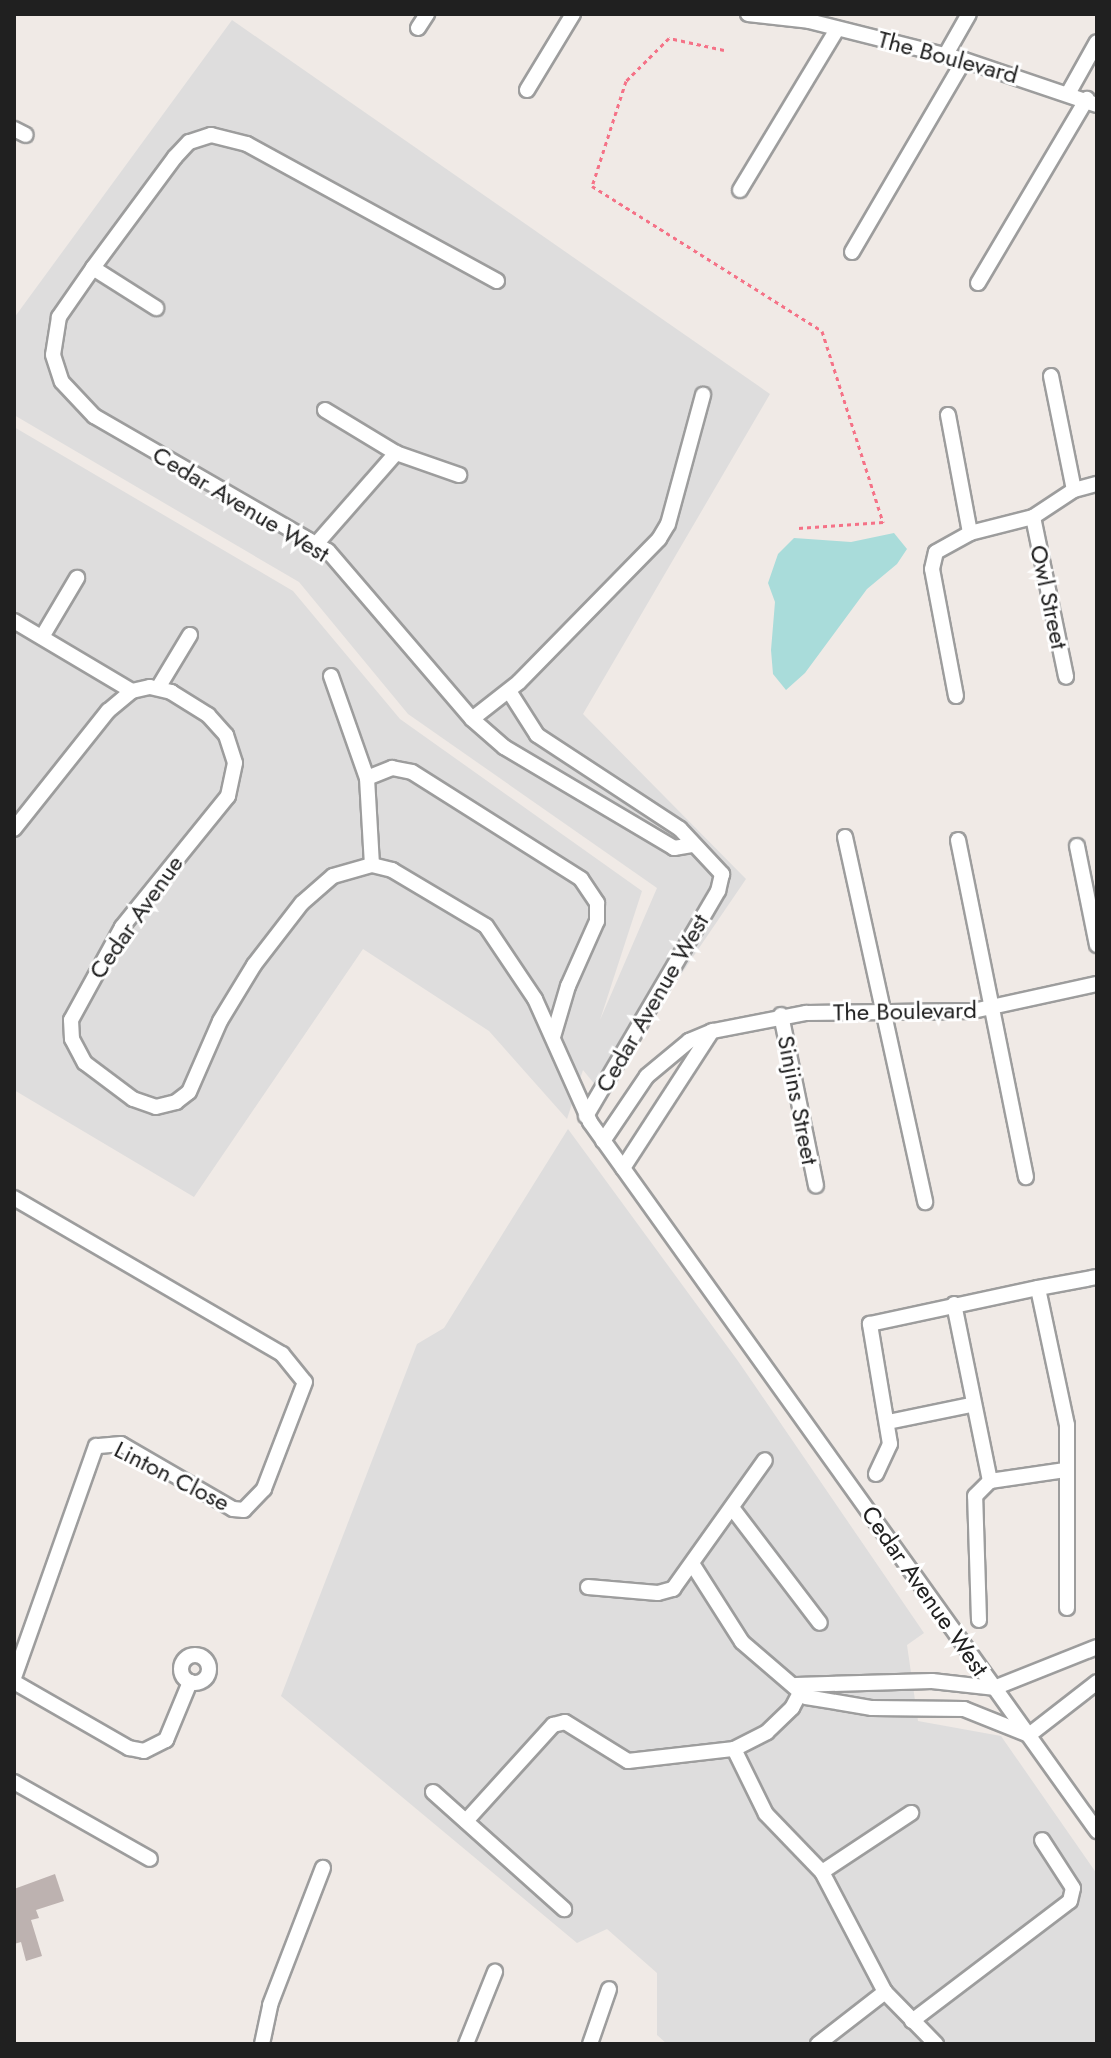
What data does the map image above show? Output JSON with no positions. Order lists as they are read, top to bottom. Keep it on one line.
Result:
{"streets":{"street":["The Boulevard","Cedar Avenue West","Owl Street","Cedar Avenue","Sinjins Street","Linton Close"]},"crossings":[["The Boulevard","Cedar Avenue West"],["The Boulevard","Sinjins Street"]]}
